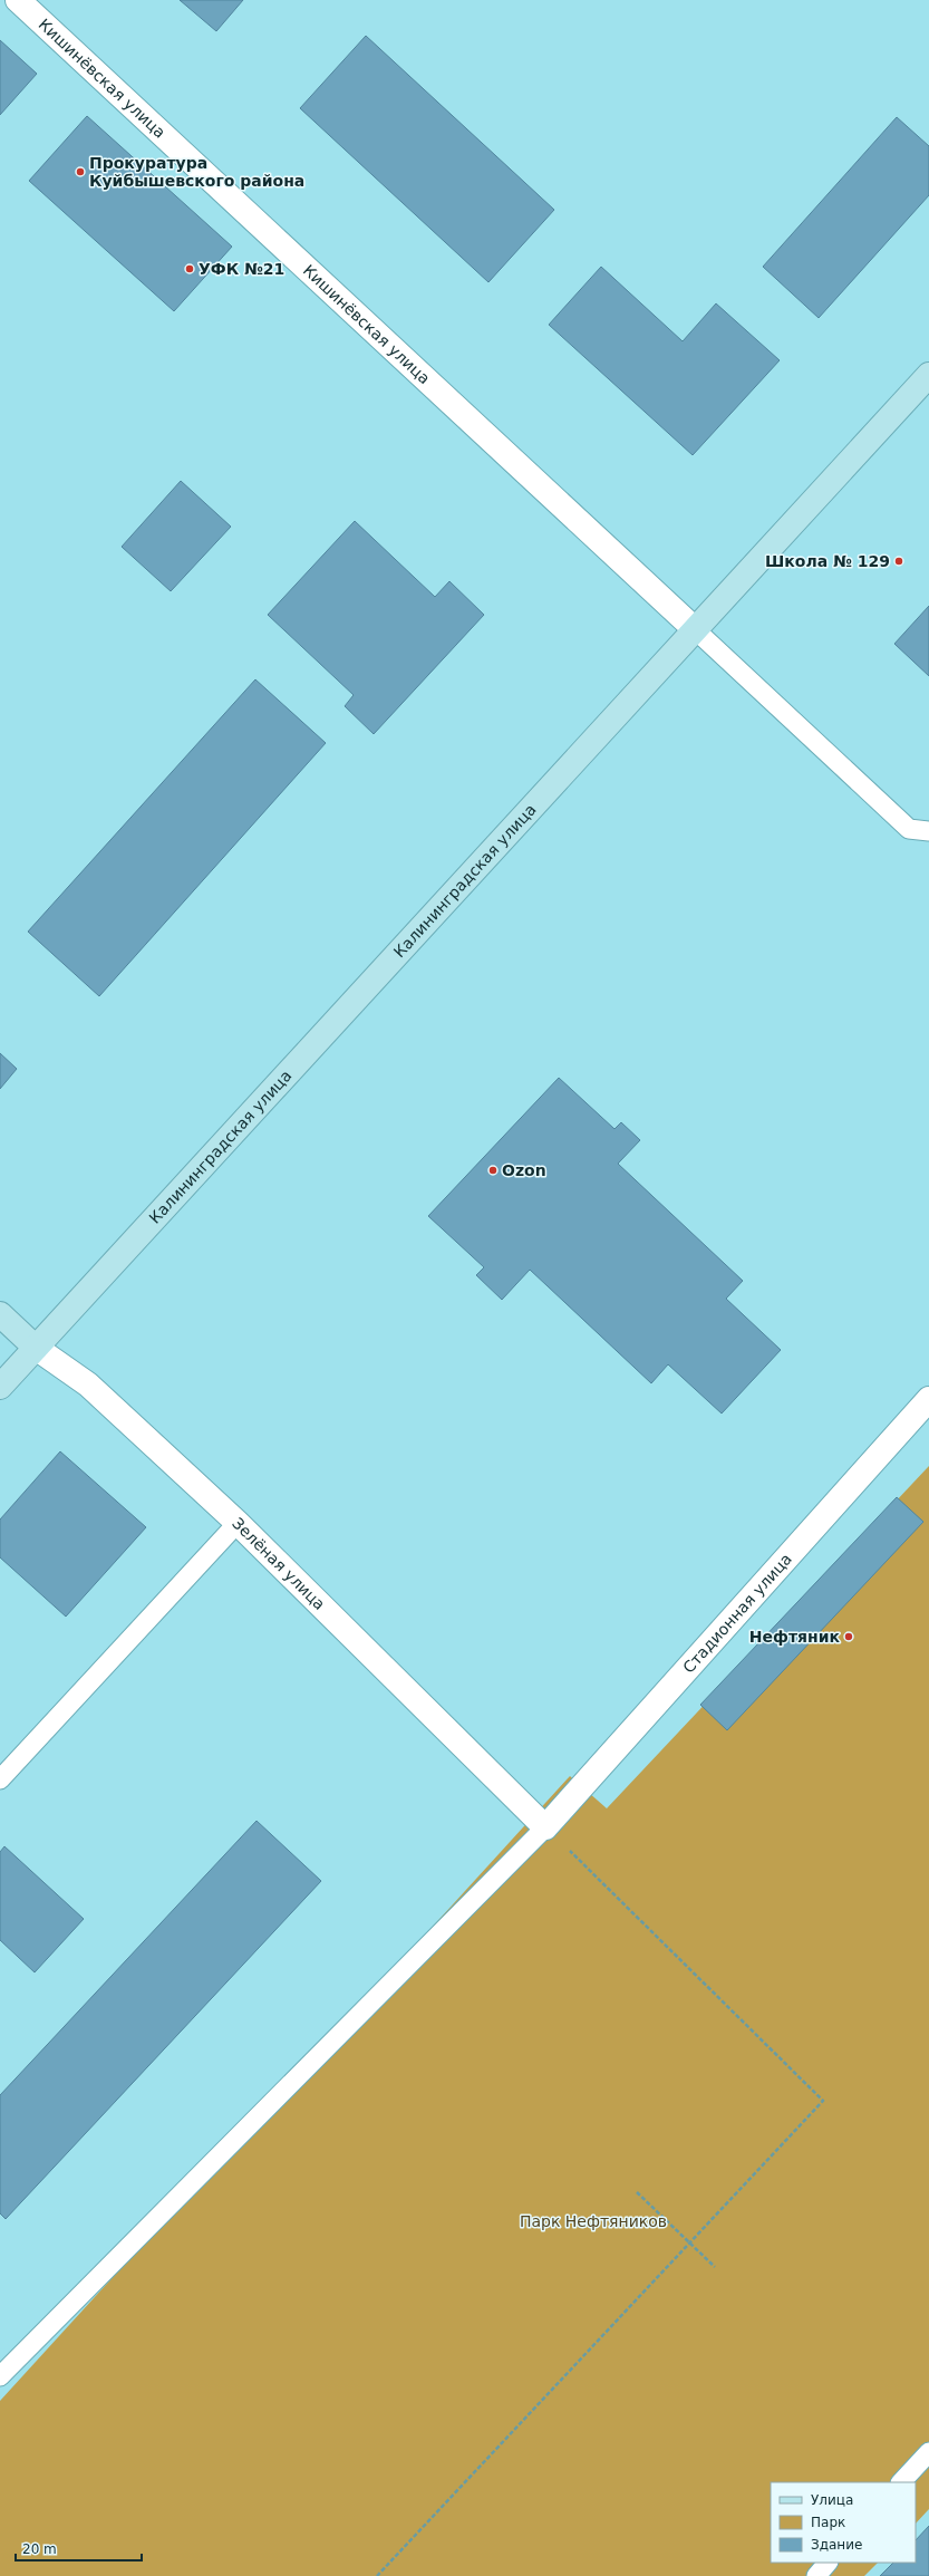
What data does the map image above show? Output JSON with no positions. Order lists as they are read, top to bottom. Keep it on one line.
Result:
{"streets":{"street":["Кишинёвская улица","Калининградская улица","Зелёная улица","Стадионная улица"]},"crossings":[["Кишинёвская улица","Калининградская улица"],["Калининградская улица","Зелёная улица"],["Зелёная улица","Стадионная улица"]],"parks":["Парк Нефтяников"],"places":["Прокуратура Куйбышевского района","УФК №21","Школа № 129","Ozon","Нефтяник"],"legend":["Улица","Парк","Здание"],"scale_bar":"20 m"}
